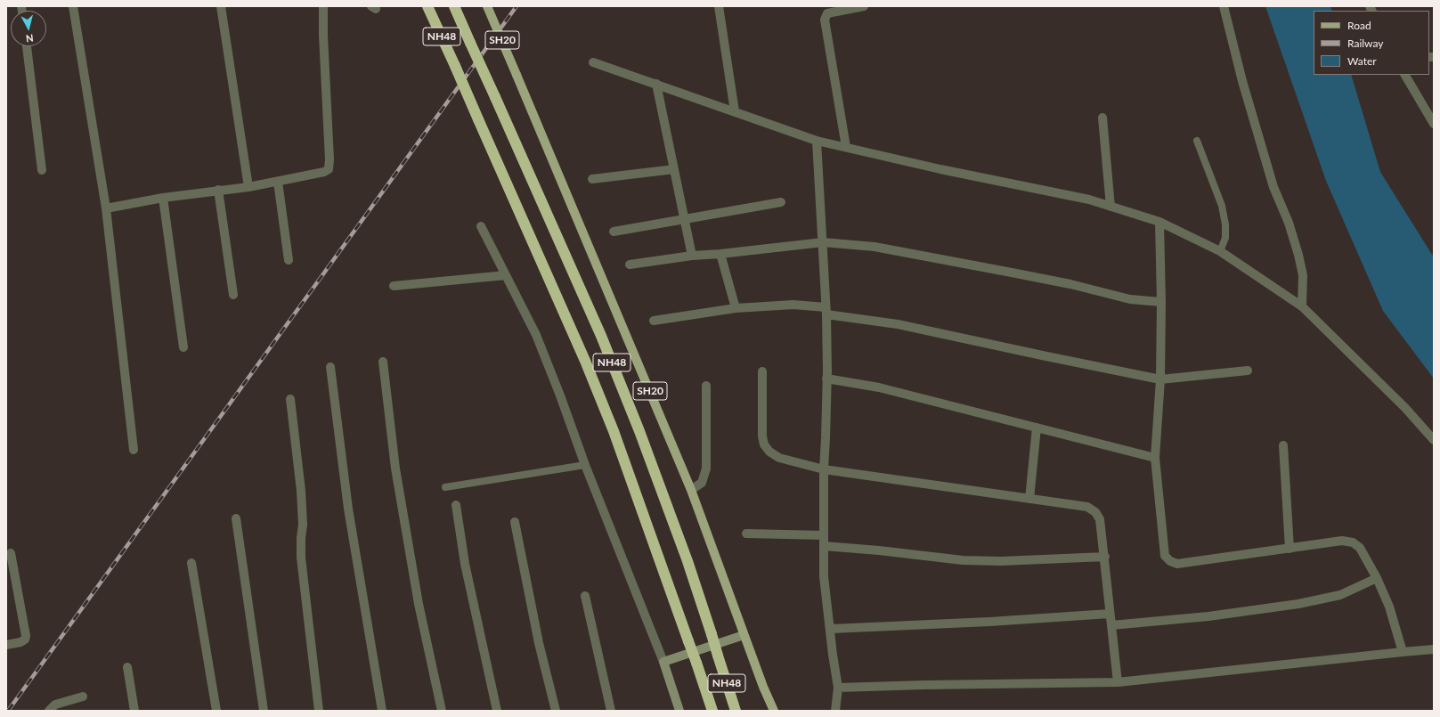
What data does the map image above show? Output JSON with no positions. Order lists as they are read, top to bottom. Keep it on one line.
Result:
{"streets":{"highway":["NH48"],"main road":["SH20"]},"legend":["Road","Railway","Water"],"north":"bottom"}
